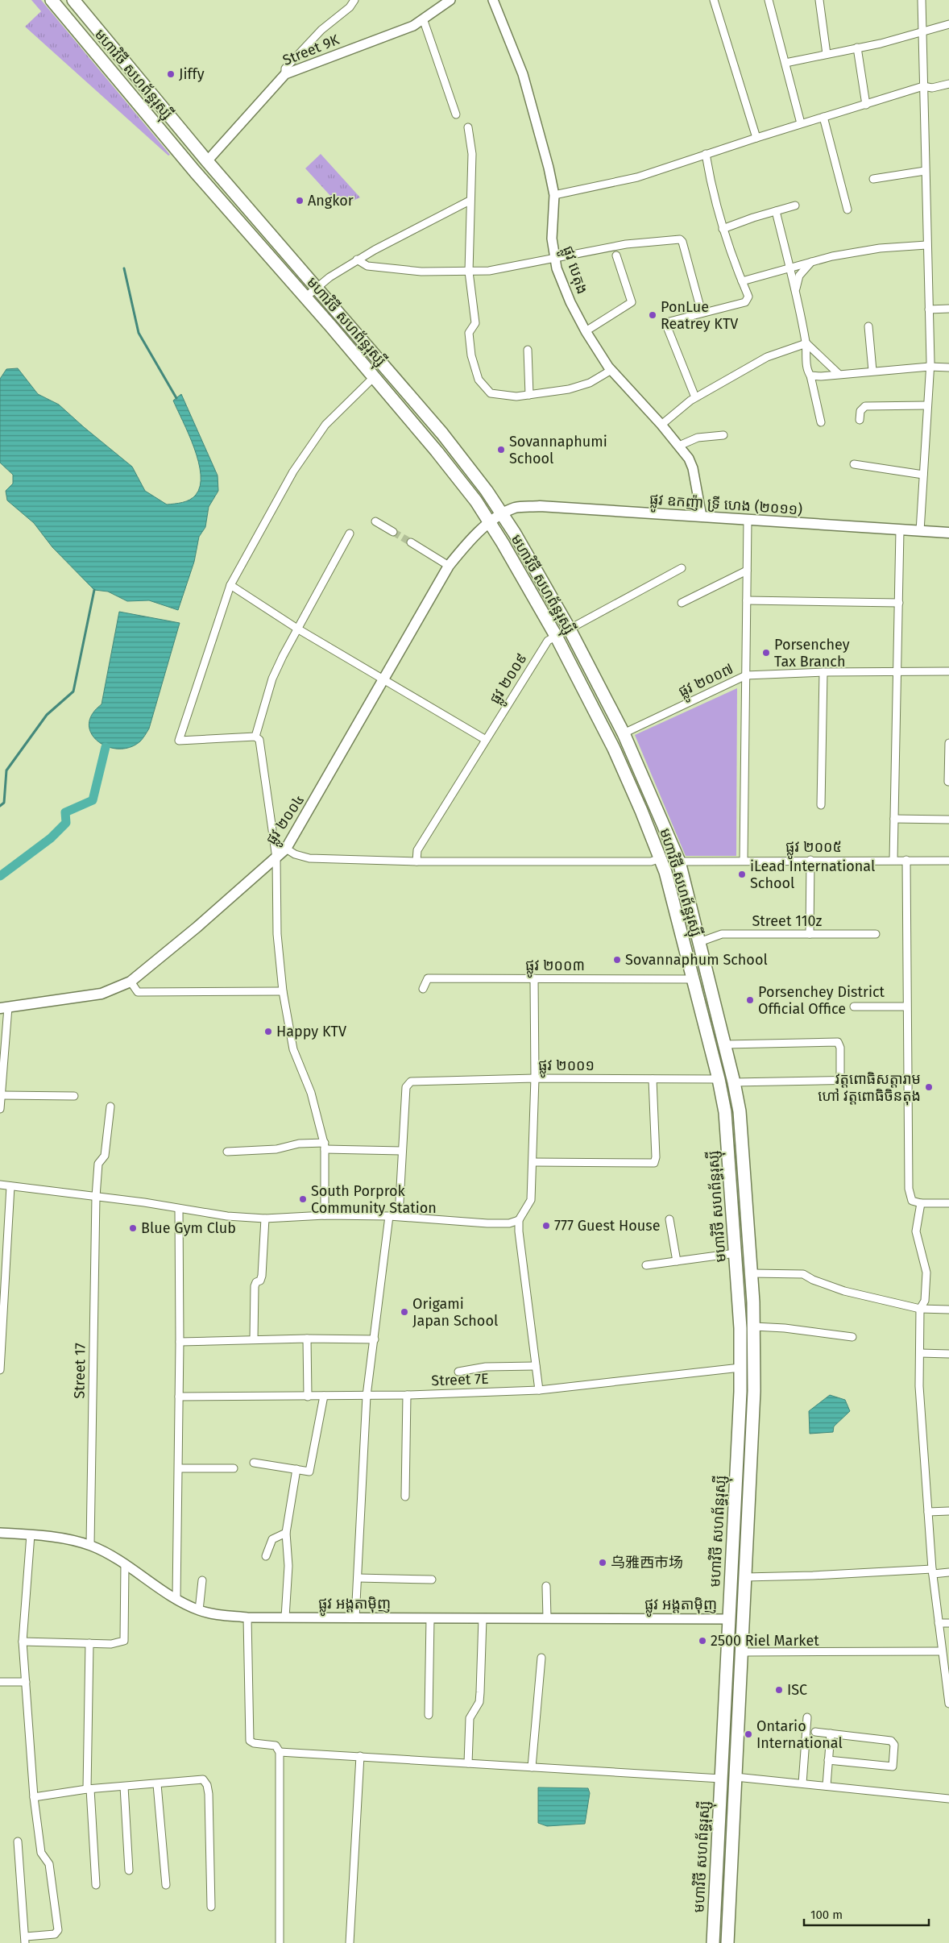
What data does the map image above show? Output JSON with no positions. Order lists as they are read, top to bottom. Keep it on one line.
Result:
{"streets":{"highway":["មហាវិថី សហព័ន្ធរុស្ស៊ី"],"main road":["ផ្លូវ ឧកញ៉ា ទ្រី ហេង (២០១១)","ផ្លូវ ២០០៤"],"street":["Street 9K","ផ្លូវ បេតុង","ផ្លូវ ២០០៩","ផ្លូវ ២០០៧","ផ្លូវ ២០០៥","Street 110z","ផ្លូវ ២០០៣","ផ្លូវ ២០០១","Street 17","Street 7E","ផ្លូវ អង្តតាម៉ិញ"]},"crossings":[["Street 9K","មហាវិថី សហព័ន្ធរុស្ស៊ី"],["មហាវិថី សហព័ន្ធរុស្ស៊ី","ផ្លូវ ឧកញ៉ា ទ្រី ហេង (២០១១)"],["មហាវិថី សហព័ន្ធរុស្ស៊ី","ផ្លូវ ២០០៩"],["មហាវិថី សហព័ន្ធរុស្ស៊ី","ផ្លូវ ២០០៧"],["មហាវិថី សហព័ន្ធរុស្ស៊ី","ផ្លូវ ២០០៤"],["មហាវិថី សហព័ន្ធរុស្ស៊ី","ផ្លូវ ២០០៥"],["មហាវិថី សហព័ន្ធរុស្ស៊ី","Street 110z"],["មហាវិថី សហព័ន្ធរុស្ស៊ី","ផ្លូវ ២០០៣"],["មហាវិថី សហព័ន្ធរុស្ស៊ី","ផ្លូវ ២០០១"],["មហាវិថី សហព័ន្ធរុស្ស៊ី","Street 7E"],["មហាវិថី សហព័ន្ធរុស្ស៊ី","ផ្លូវ អង្តតាម៉ិញ"],["ផ្លូវ បេតុង","ផ្លូវ ឧកញ៉ា ទ្រី ហេង (២០១១)"],["ផ្លូវ ឧកញ៉ា ទ្រី ហេង (២០១១)","ផ្លូវ ២០០៤"],["Street 17","ផ្លូវ អង្តតាម៉ិញ"]],"places":["Jiffy","Angkor","PonLue Reatrey KTV","Sovannaphumi School","Porsenchey Tax Branch","iLead International School","Sovannaphum School","Porsenchey District Official Office","Happy KTV","វត្តពោធិសត្តារាម ហៅ វត្តពោធិចិនតុង","South Porprok Community Station","777 Guest House","Blue Gym Club","Origami Japan School","乌雅西市场","2500 Riel Market","ISC","Ontario International"],"scale_bar":"100 m"}
